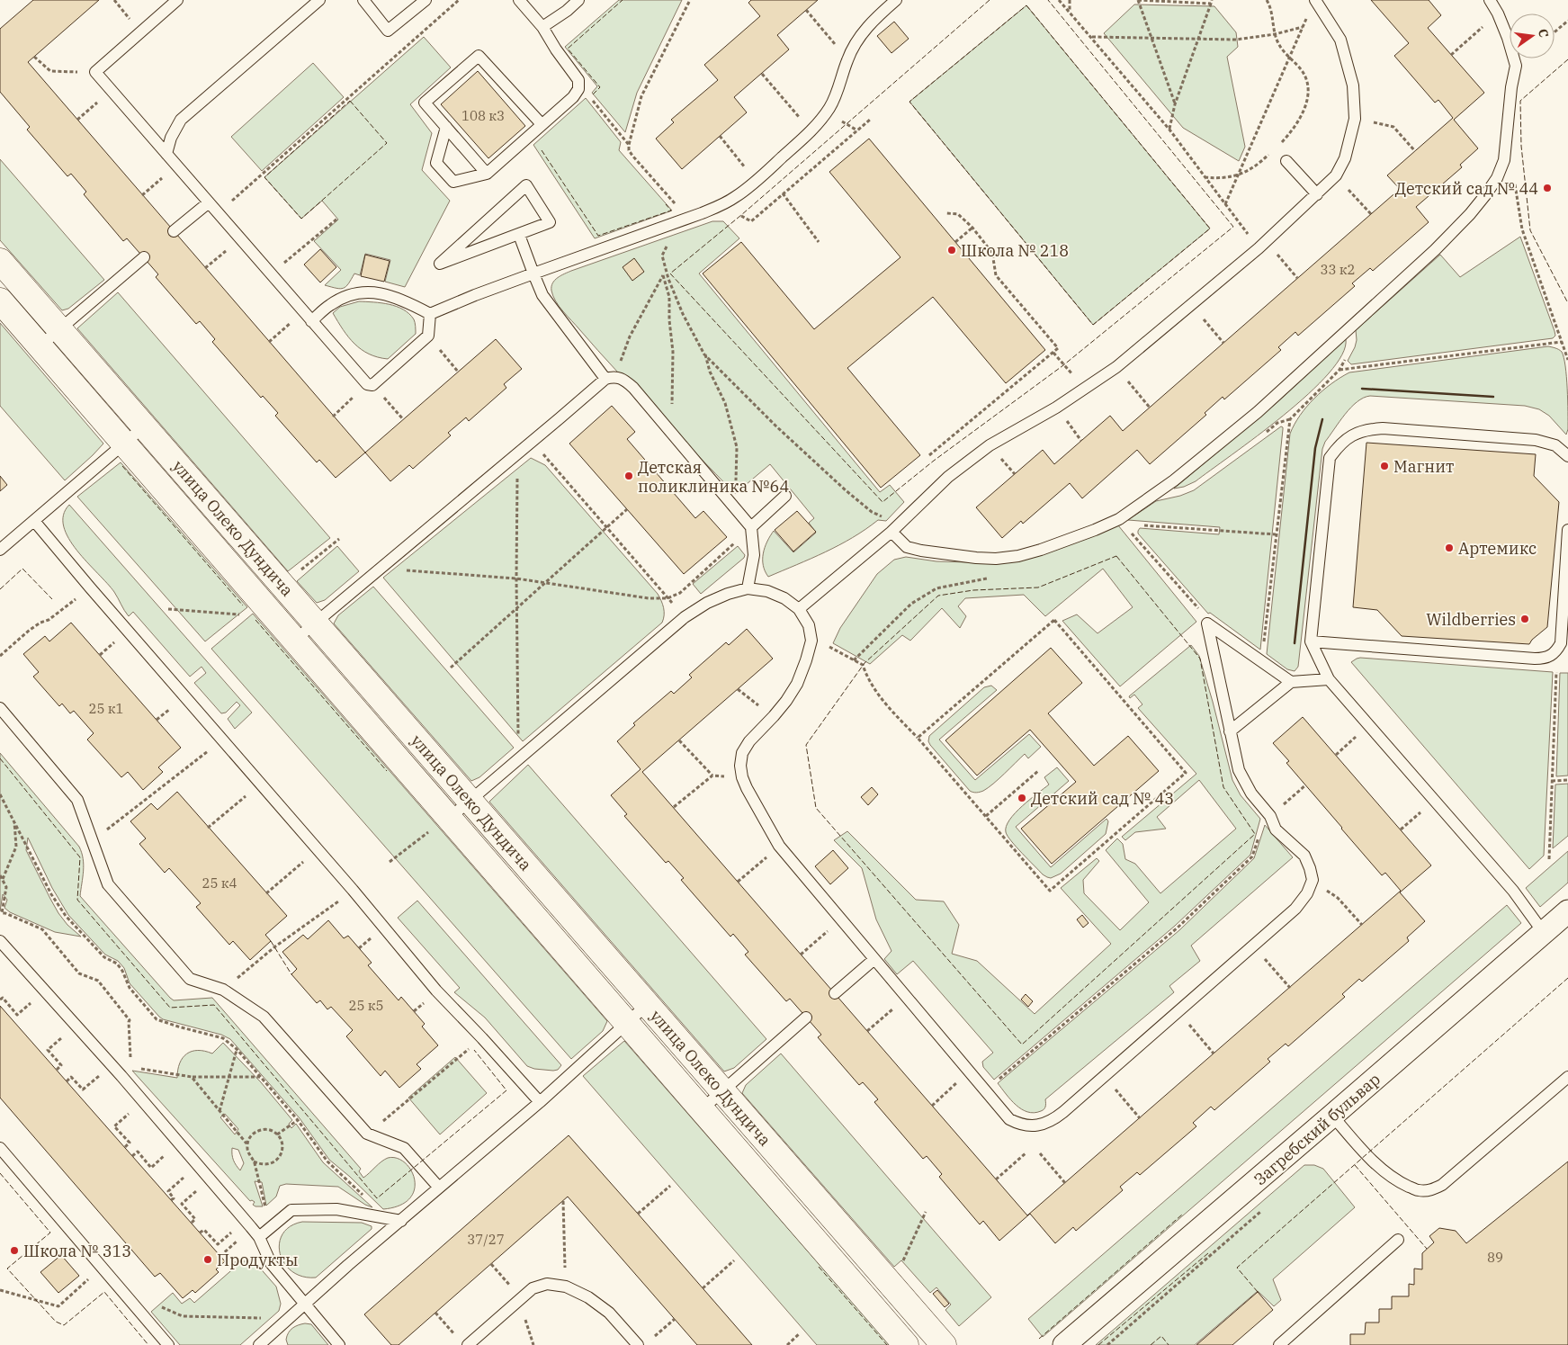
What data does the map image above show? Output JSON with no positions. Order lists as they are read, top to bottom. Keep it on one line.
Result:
{"streets":{"street":["улица Олеко Дундича","Загребский бульвар"]},"places":["Детский сад № 44","Школа № 218","Магнит","Детская поликлиника №64","Артемикс","Wildberries","Детский сад № 43","Школа № 313","Продукты"],"house_numbers":["108 к3","33 к2","25 к1","25 к4","25 к5","37/27","89"],"north":"right"}
